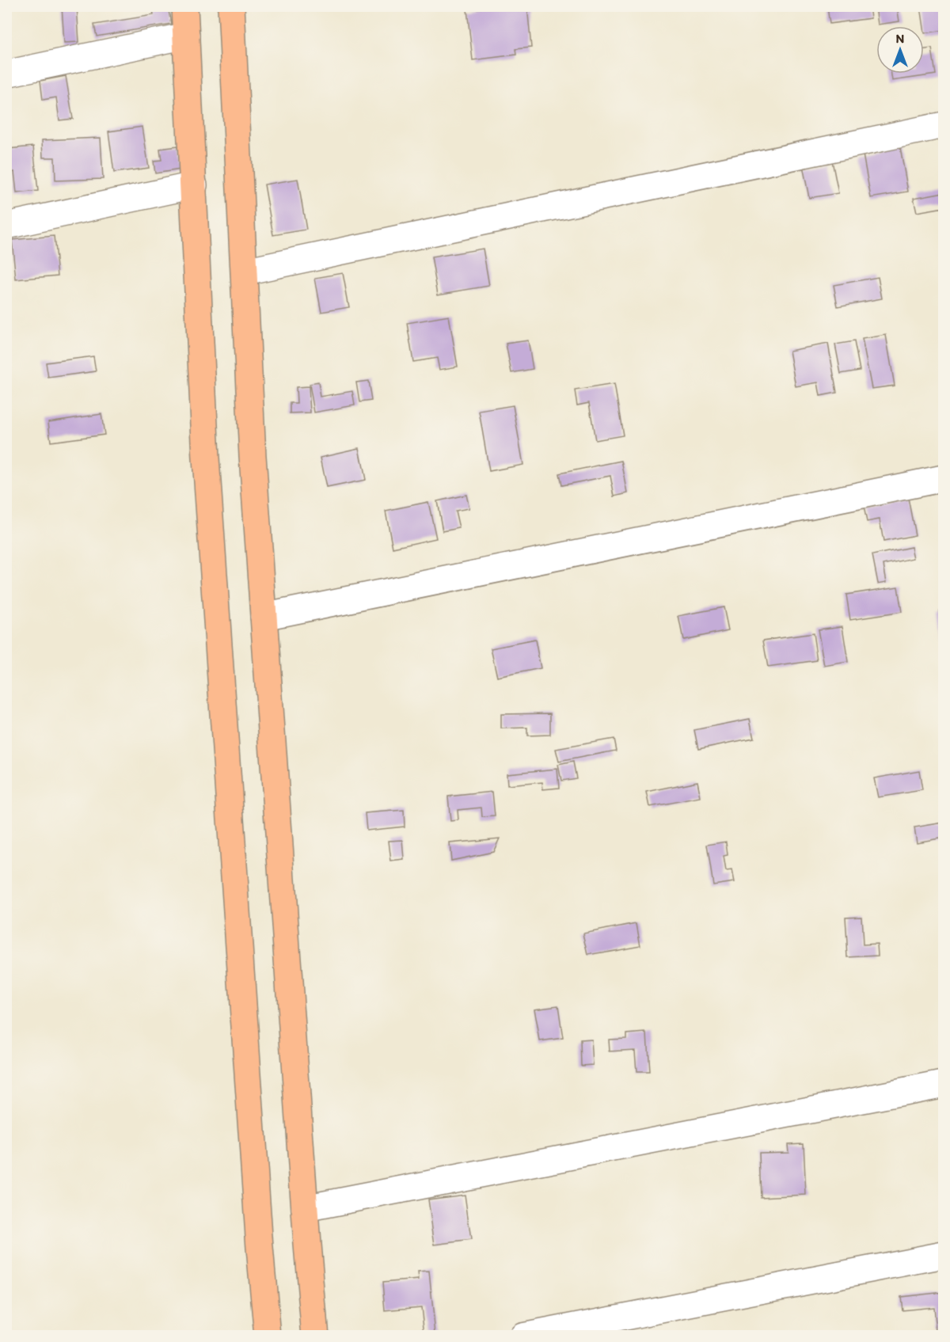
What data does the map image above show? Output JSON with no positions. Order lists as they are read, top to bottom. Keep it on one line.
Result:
{"north":"top"}
